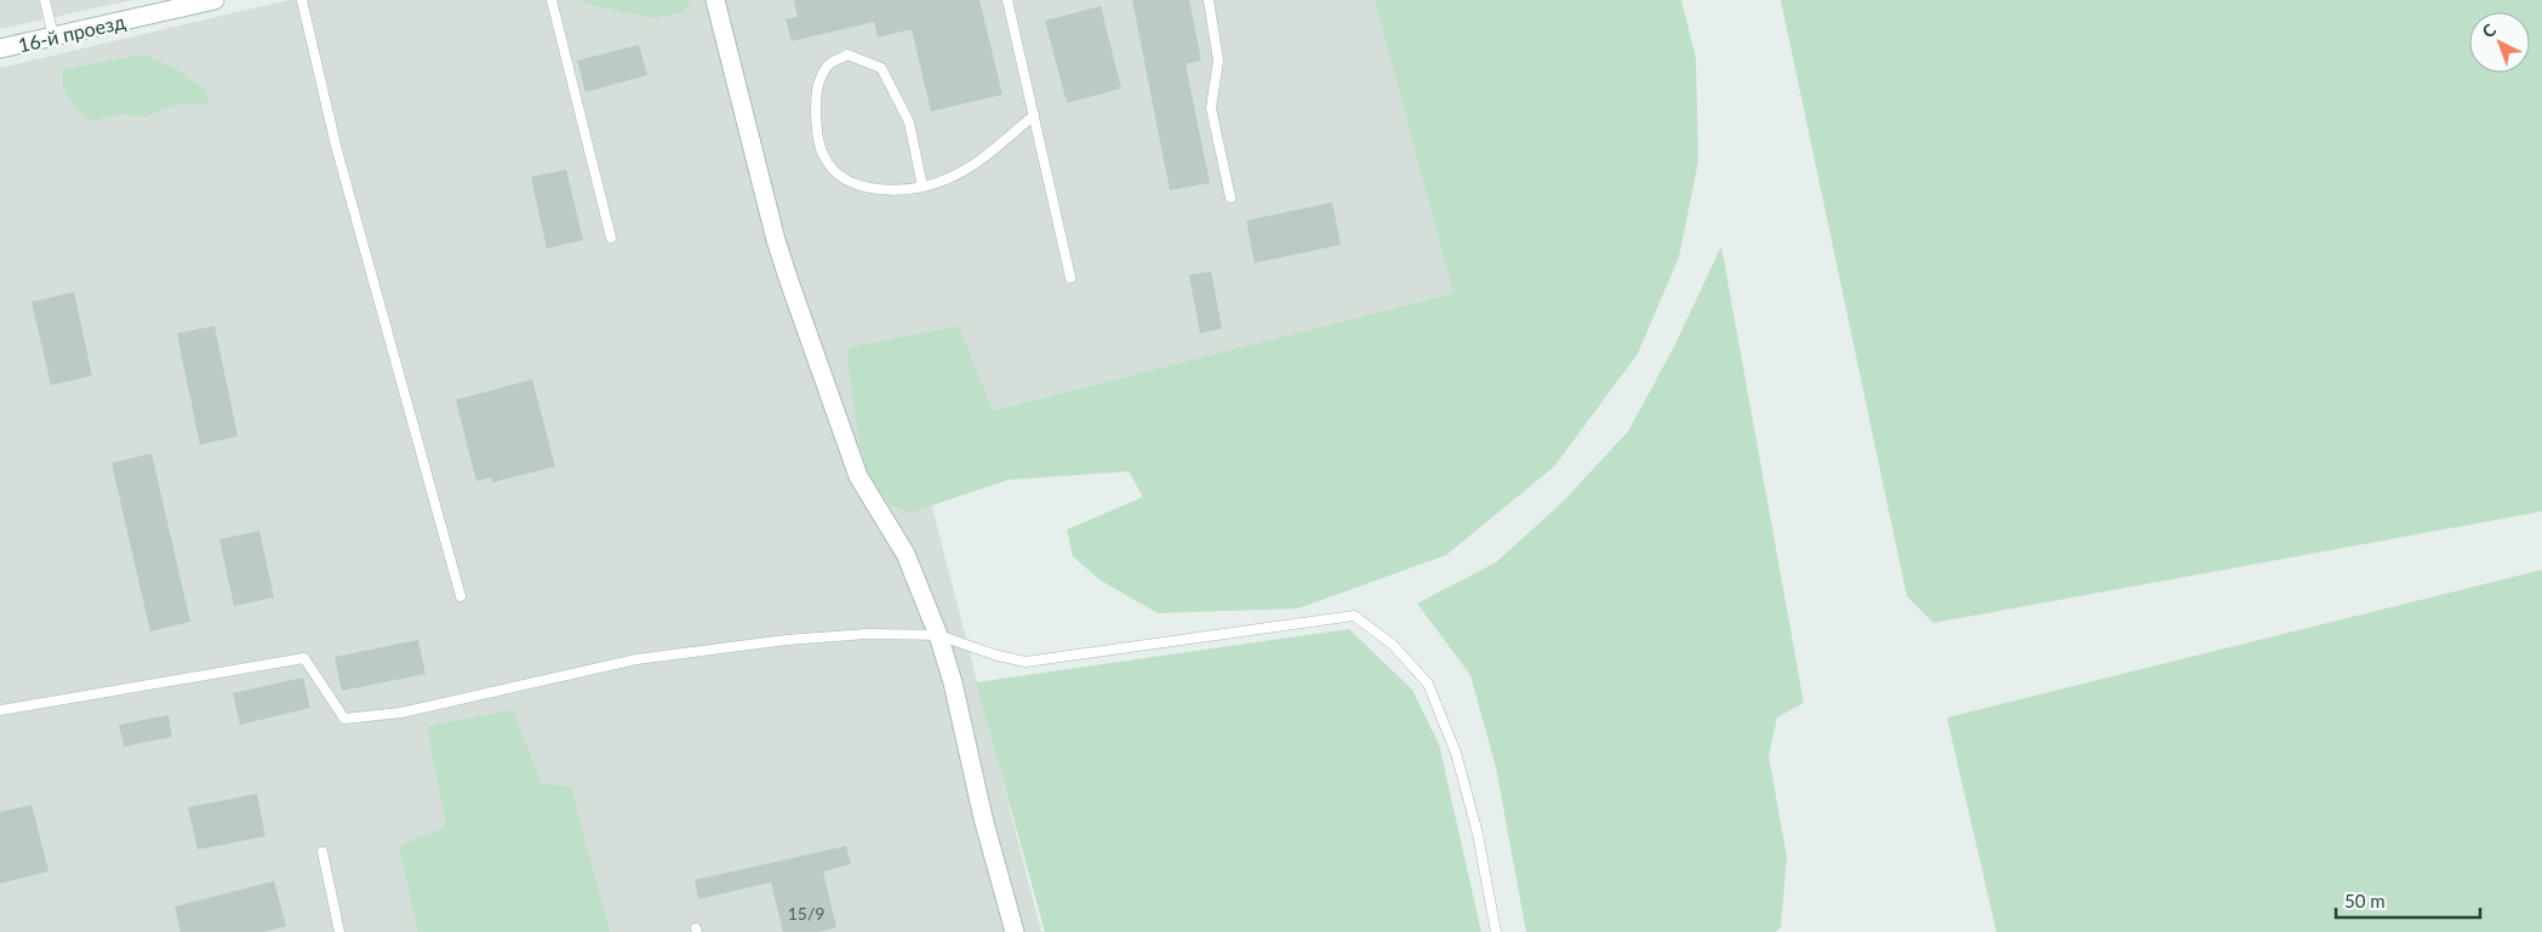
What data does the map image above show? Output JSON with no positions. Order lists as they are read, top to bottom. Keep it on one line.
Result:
{"streets":{"street":["16-й проезд"]},"house_numbers":["15/9"],"scale_bar":"50 m","north":"top left"}
